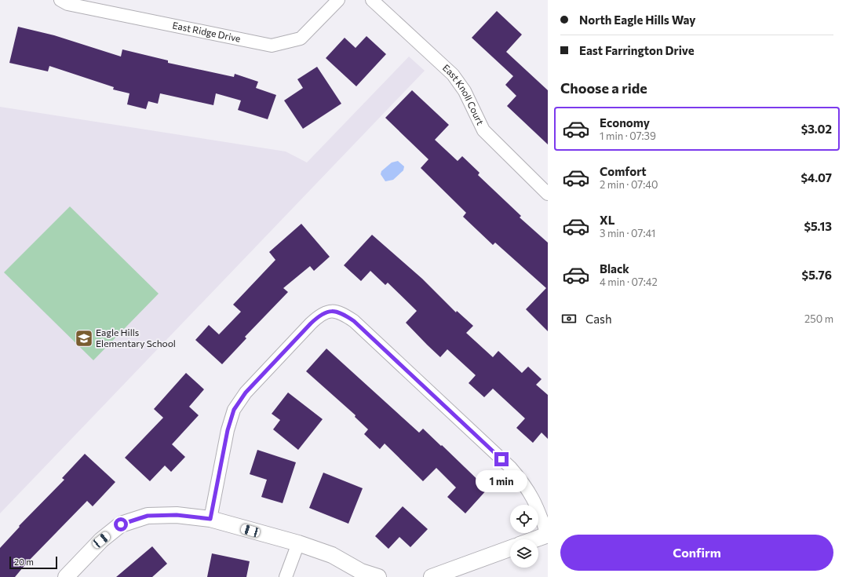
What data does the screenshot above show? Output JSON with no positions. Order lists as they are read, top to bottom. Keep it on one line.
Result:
{"streets":{"street":["East Ridge Drive","East Knoll Court"]},"places":{"school or university":["Eagle Hills Elementary School"]},"scale_bar":"20 m","page":{"banner":["North Eagle Hills Way","East Farrington Drive"],"heading":"Choose a ride","list":[{"name":"Economy","note":"1 min · 07:39","value":"$3.02"},{"name":"Comfort","note":"2 min · 07:40","value":"$4.07"},{"name":"XL","note":"3 min · 07:41","value":"$5.13"},{"name":"Black","note":"4 min · 07:42","value":"$5.76"}],"pay":["Cash","250 m"],"bubble":"1 min","buttons":"Confirm","scale":"20 m"}}
